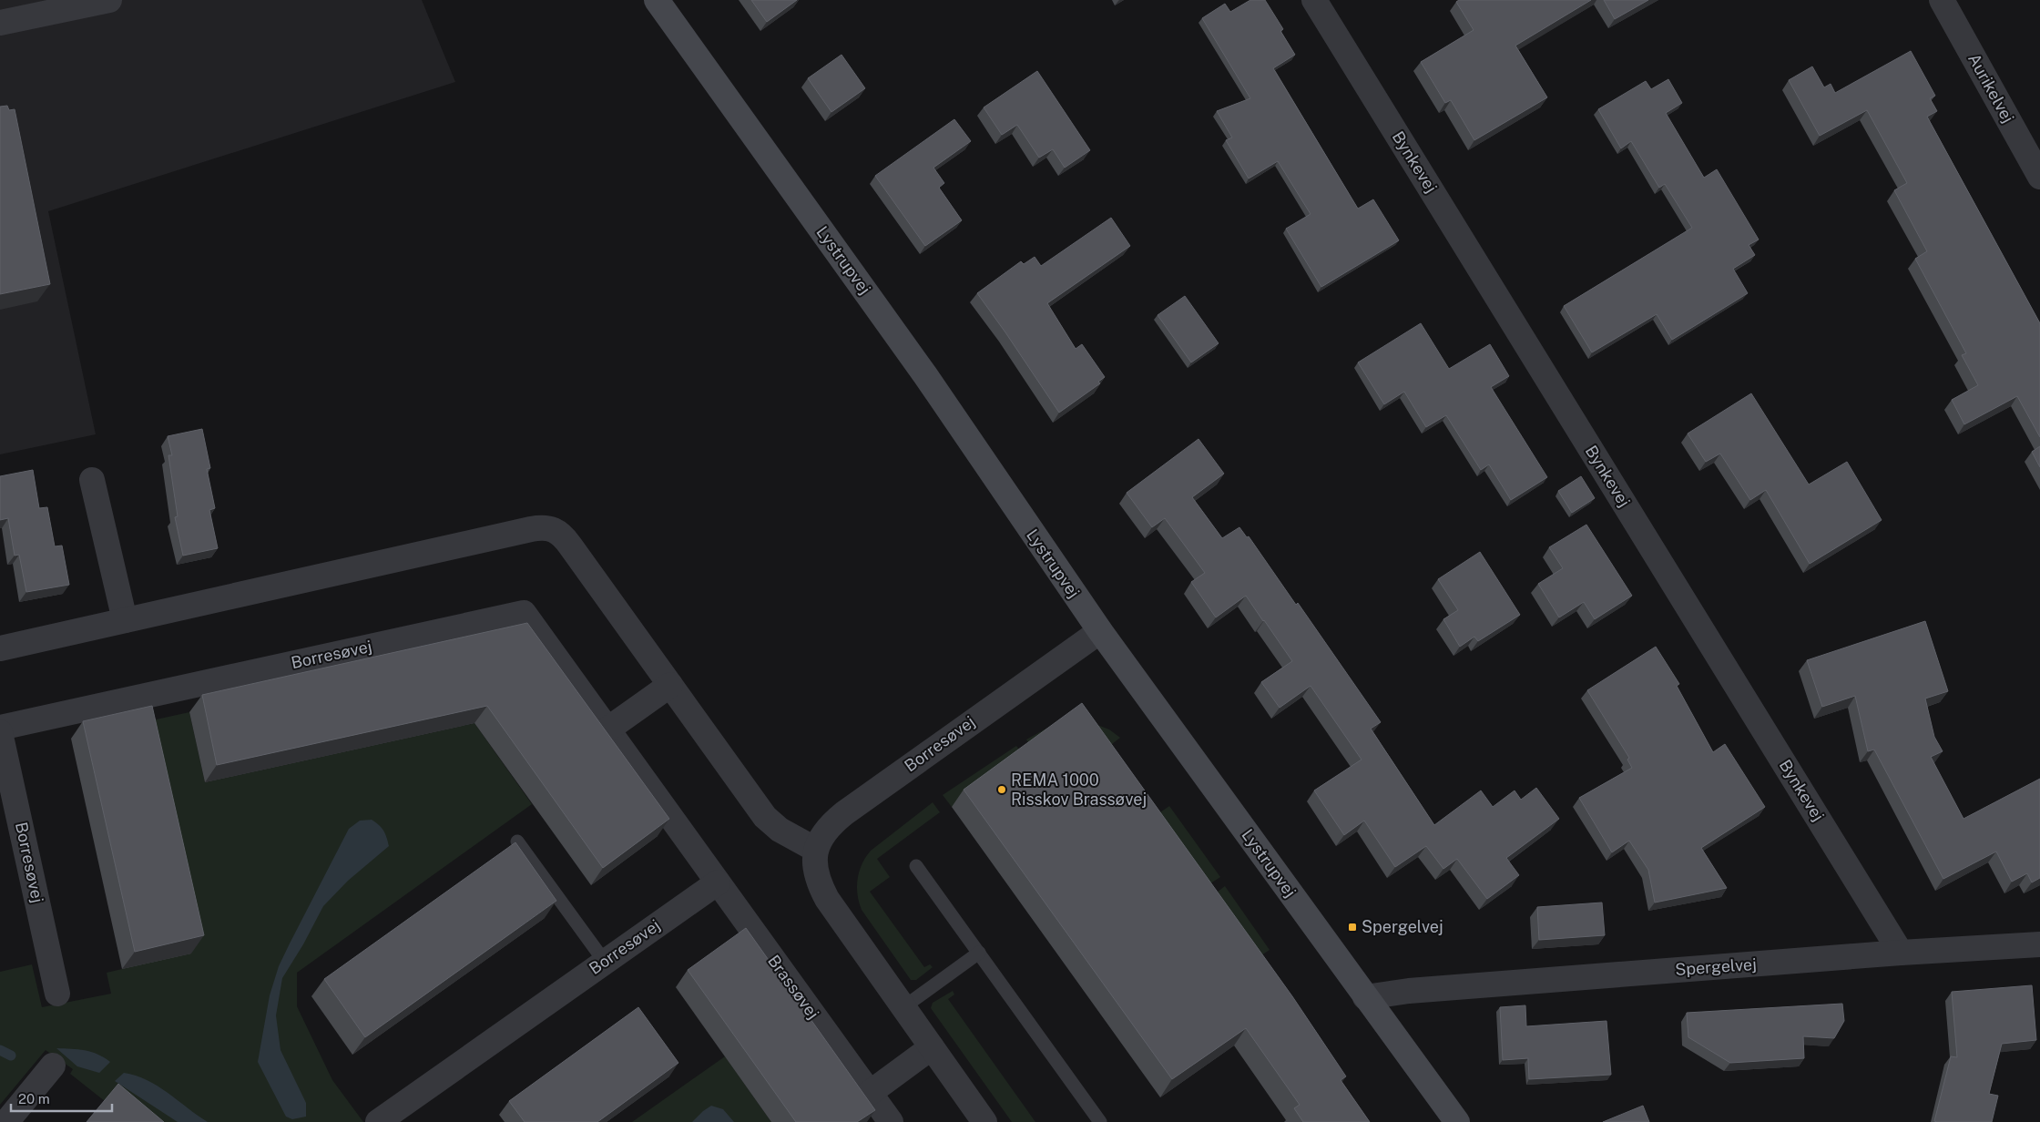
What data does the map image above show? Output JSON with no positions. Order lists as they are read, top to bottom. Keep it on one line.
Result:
{"streets":{"street":["Aurikelvej","Bynkevej","Lystrupvej","Borresøvej","Spergelvej","Brassøvej"]},"crossings":[["Bynkevej","Spergelvej"],["Lystrupvej","Borresøvej"],["Lystrupvej","Spergelvej"],["Borresøvej","Brassøvej"]],"places":{"other":["REMA 1000 Risskov Brassøvej"],"transit":["Spergelvej"]},"scale_bar":"20 m"}
